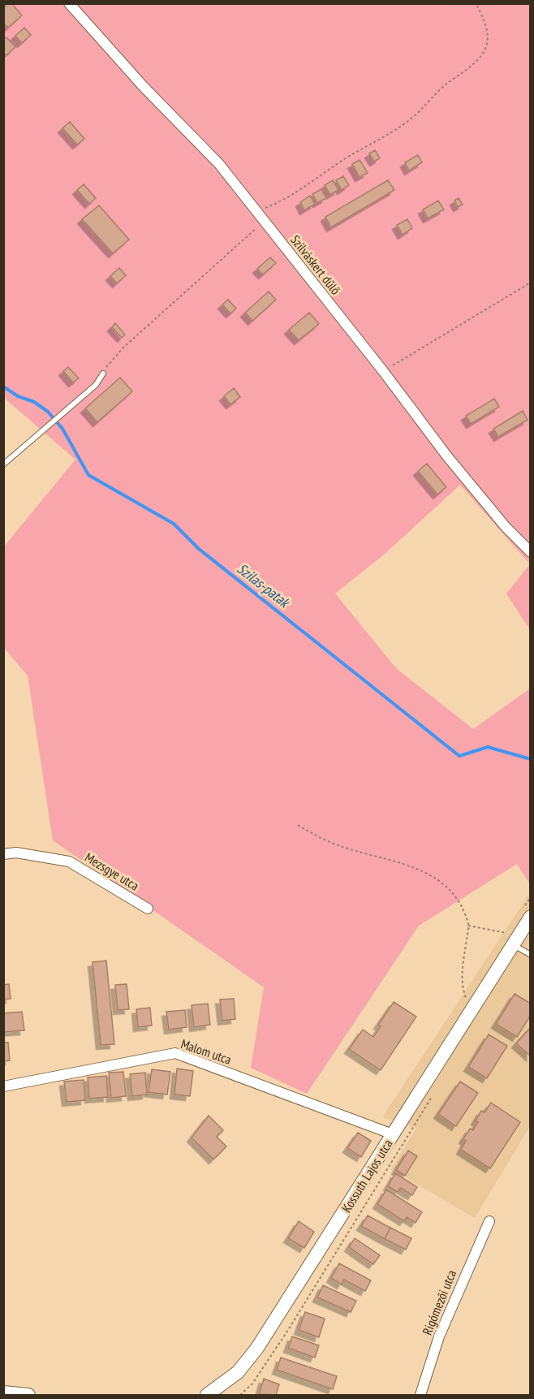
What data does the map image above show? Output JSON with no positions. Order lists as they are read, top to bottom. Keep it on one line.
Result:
{"streets":{"main road":["Kossuth Lajos utca"],"street":["Szilváskert dűlő","Mezsgye utca","Malom utca","Rigómezői utca"]},"crossings":[["Malom utca","Kossuth Lajos utca"]],"water":["Szilas-patak"]}
